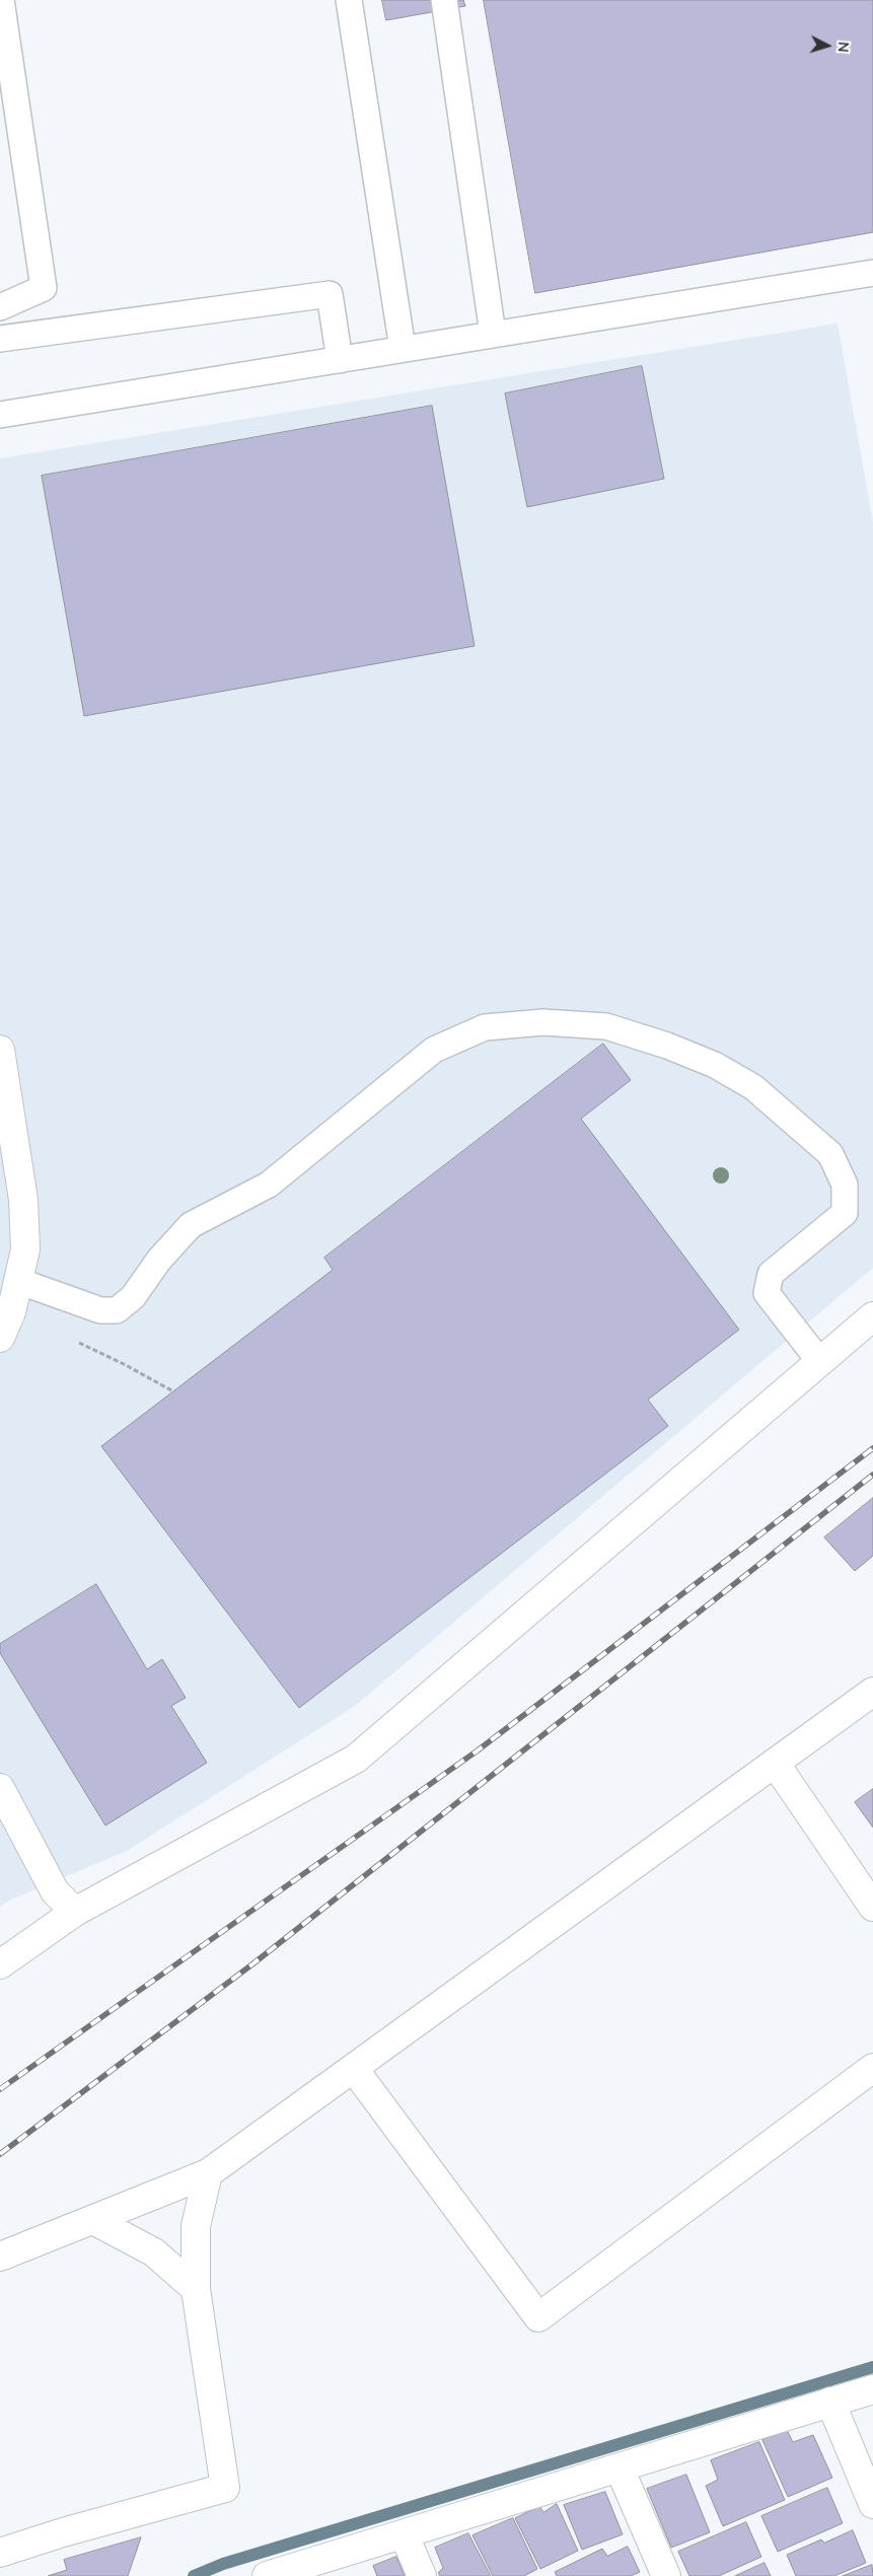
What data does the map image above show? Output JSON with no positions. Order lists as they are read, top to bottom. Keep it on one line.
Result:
{"north":"right"}
